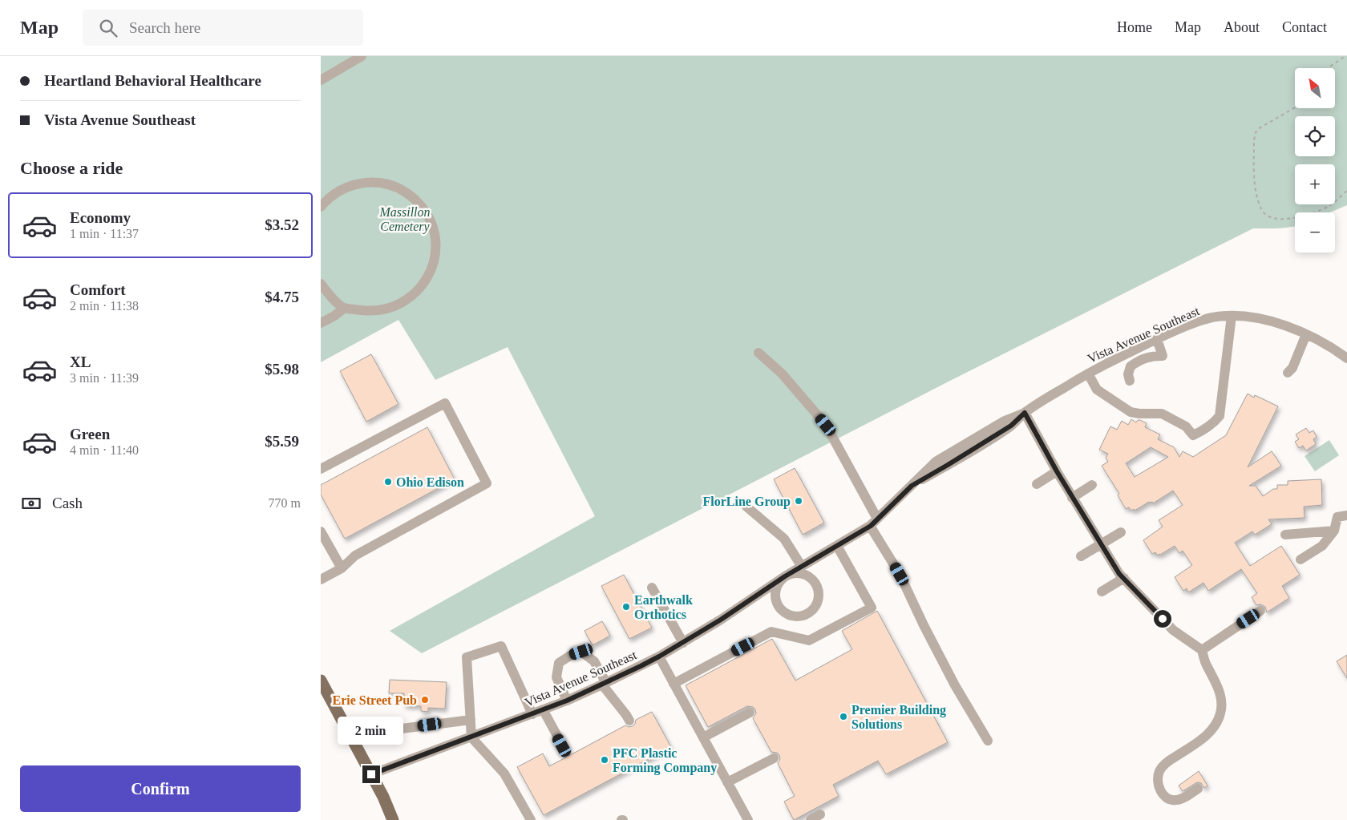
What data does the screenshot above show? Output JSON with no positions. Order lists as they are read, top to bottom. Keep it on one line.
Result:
{"streets":{"street":["Vista Avenue Southeast"]},"parks":["Massillon Cemetery"],"places":["Ohio Edison","FlorLine Group","Earthwalk Orthotics","Erie Street Pub","Premier Building Solutions","PFC Plastic Forming Company"],"north":"top left","page":{"header":"Map","search":"Search here","nav":["Home","Map","About","Contact"],"banner":["Heartland Behavioral Healthcare","Vista Avenue Southeast"],"map_buttons":["+","−"],"heading":"Choose a ride","list":[{"name":"Economy","note":"1 min · 11:37","value":"$3.52"},{"name":"Comfort","note":"2 min · 11:38","value":"$4.75"},{"name":"XL","note":"3 min · 11:39","value":"$5.98"},{"name":"Green","note":"4 min · 11:40","value":"$5.59"}],"pay":["Cash","770 m"],"bubble":"2 min","buttons":"Confirm"}}
